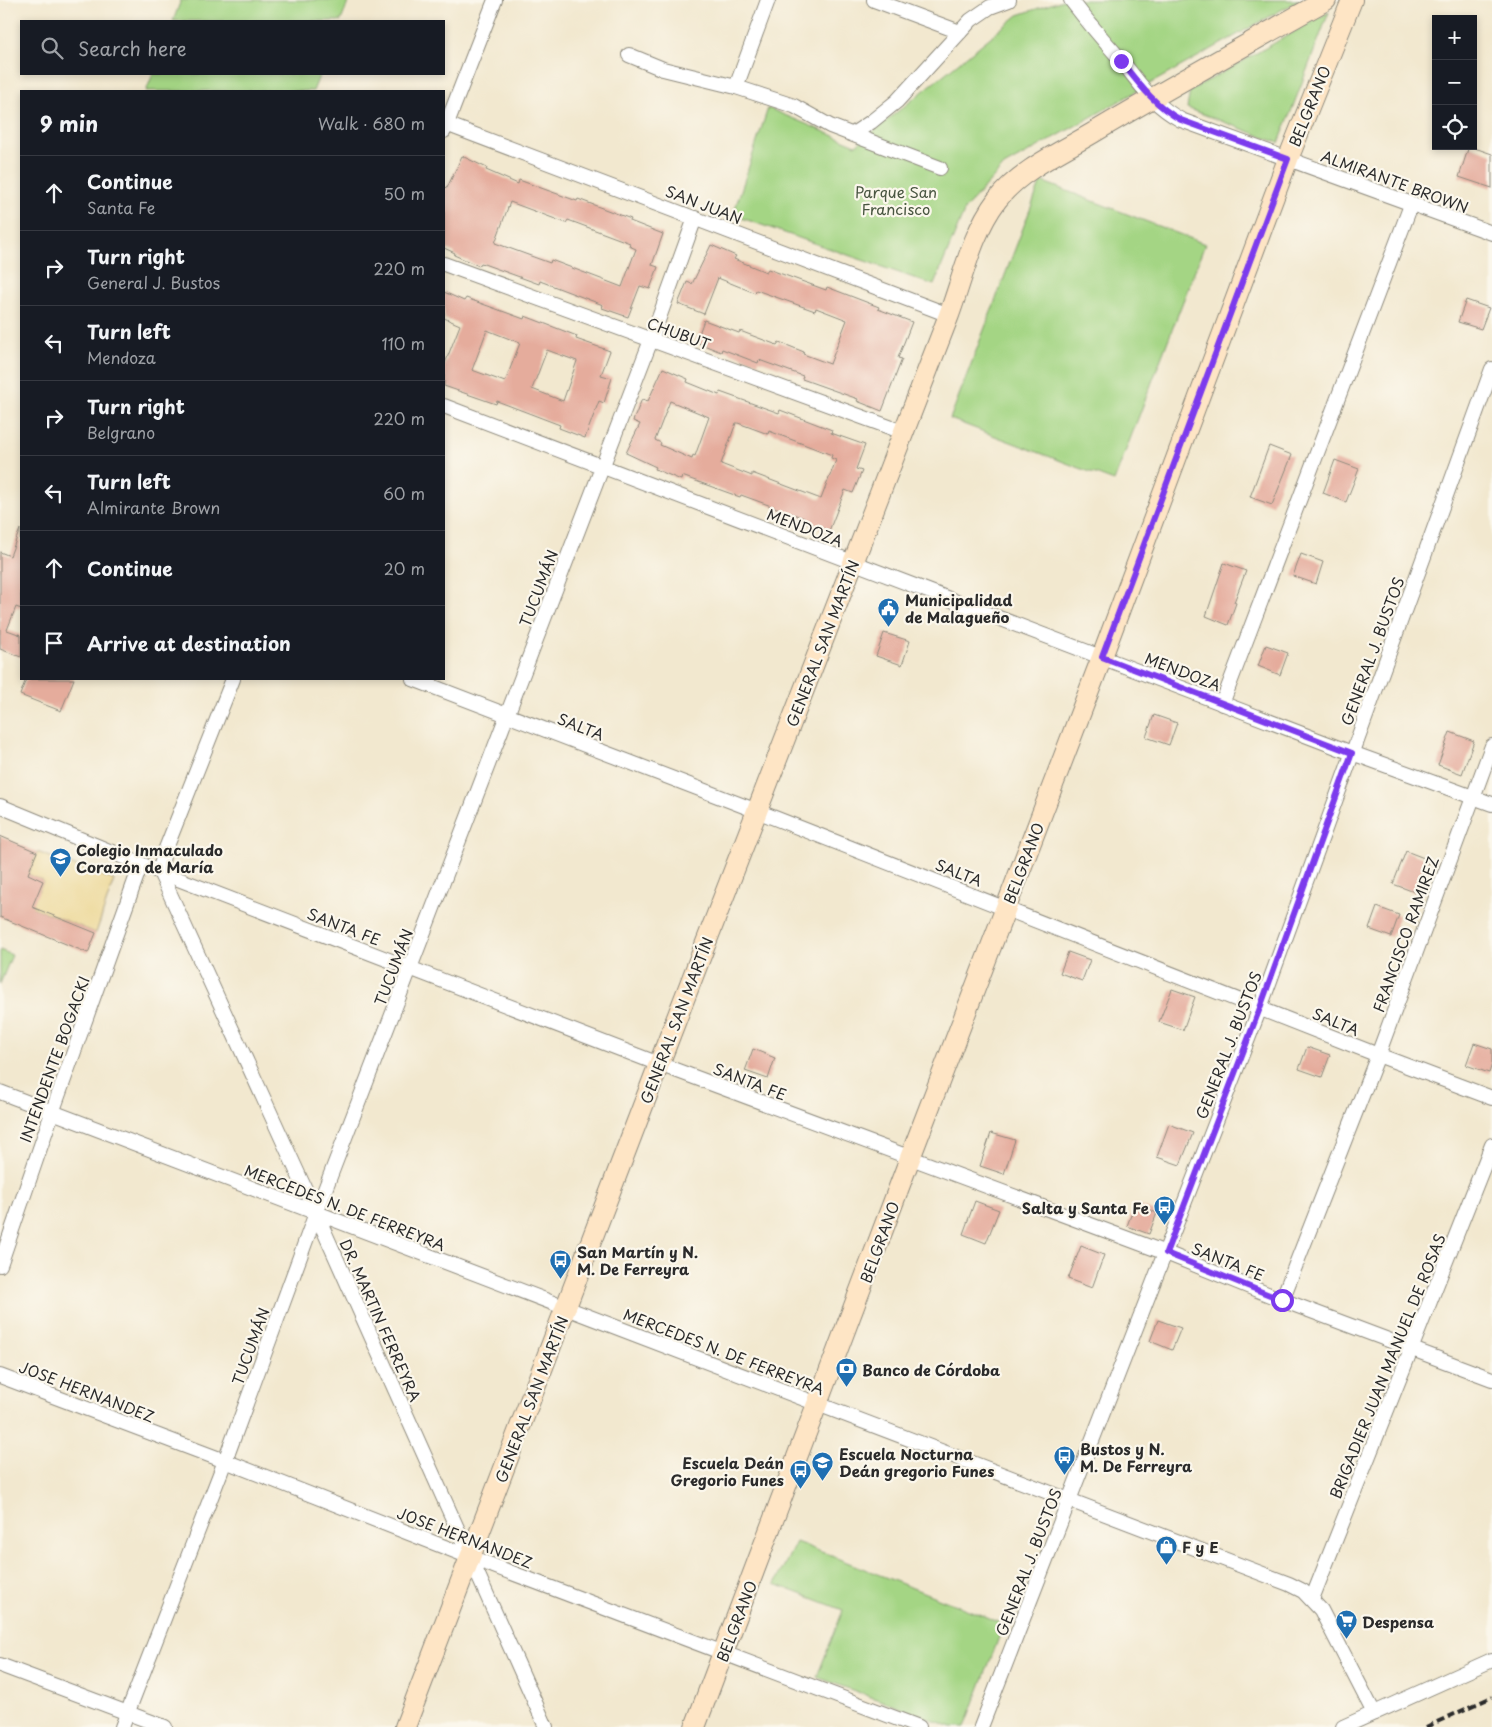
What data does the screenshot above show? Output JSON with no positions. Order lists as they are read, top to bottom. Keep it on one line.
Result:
{"streets":{"main road":["BELGRANO","GENERAL SAN MARTÍN"],"street":["ALMIRANTE BROWN","SAN JUAN","CHUBUT","MENDOZA","TUCUMÁN","GENERAL J. BUSTOS","SALTA","SANTA FE","FRANCISCO RAMIREZ","INTENDENTE BOGACKI","MERCEDES N. DE FERREYRA","DR. MARTIN FERREYRA","BRIGADIER JUAN MANUEL DE ROSAS","JOSE HERNANDEZ"]},"crossings":[["BELGRANO","ALMIRANTE BROWN"],["BELGRANO","MENDOZA"],["BELGRANO","SALTA"],["BELGRANO","SANTA FE"],["BELGRANO","MERCEDES N. DE FERREYRA"],["BELGRANO","JOSE HERNANDEZ"],["ALMIRANTE BROWN","GENERAL SAN MARTÍN"],["SAN JUAN","TUCUMÁN"],["SAN JUAN","GENERAL SAN MARTÍN"],["CHUBUT","TUCUMÁN"],["CHUBUT","GENERAL SAN MARTÍN"],["MENDOZA","TUCUMÁN"],["MENDOZA","GENERAL SAN MARTÍN"],["MENDOZA","GENERAL J. BUSTOS"],["MENDOZA","FRANCISCO RAMIREZ"],["TUCUMÁN","SALTA"],["TUCUMÁN","SANTA FE"],["TUCUMÁN","MERCEDES N. DE FERREYRA"],["TUCUMÁN","DR. MARTIN FERREYRA"],["TUCUMÁN","JOSE HERNANDEZ"],["GENERAL SAN MARTÍN","SALTA"],["GENERAL SAN MARTÍN","SANTA FE"],["GENERAL SAN MARTÍN","MERCEDES N. DE FERREYRA"],["GENERAL SAN MARTÍN","DR. MARTIN FERREYRA"],["GENERAL SAN MARTÍN","JOSE HERNANDEZ"],["GENERAL J. BUSTOS","SALTA"],["GENERAL J. BUSTOS","SANTA FE"],["GENERAL J. BUSTOS","MERCEDES N. DE FERREYRA"],["SALTA","FRANCISCO RAMIREZ"],["SANTA FE","FRANCISCO RAMIREZ"],["SANTA FE","INTENDENTE BOGACKI"],["SANTA FE","DR. MARTIN FERREYRA"],["SANTA FE","BRIGADIER JUAN MANUEL DE ROSAS"],["INTENDENTE BOGACKI","MERCEDES N. DE FERREYRA"],["MERCEDES N. DE FERREYRA","DR. MARTIN FERREYRA"],["MERCEDES N. DE FERREYRA","BRIGADIER JUAN MANUEL DE ROSAS"],["DR. MARTIN FERREYRA","JOSE HERNANDEZ"]],"parks":["Parque San Francisco"],"places":{"public building":["Municipalidad de Malagueño"],"school or university":["Colegio Inmaculado Corazón de María","Escuela Nocturna Deán gregorio Funes"],"bus stop":["Salta y Santa Fe","San Martín y N. M. De Ferreyra","Bustos y N. M. De Ferreyra","Escuela Deán Gregorio Funes"],"bank":["Banco de Córdoba"],"shop":["F y E"],"supermarket":["Despensa"]},"page":{"map_buttons":["+","−"],"search":"Search here","heading":["9 min","Walk · 680 m"],"list":[["Continue","Santa Fe","50 m"],["Turn right","General J. Bustos","220 m"],["Turn left","Mendoza","110 m"],["Turn right","Belgrano","220 m"],["Turn left","Almirante Brown","60 m"],["Continue","20 m"],"Arrive at destination"]}}
